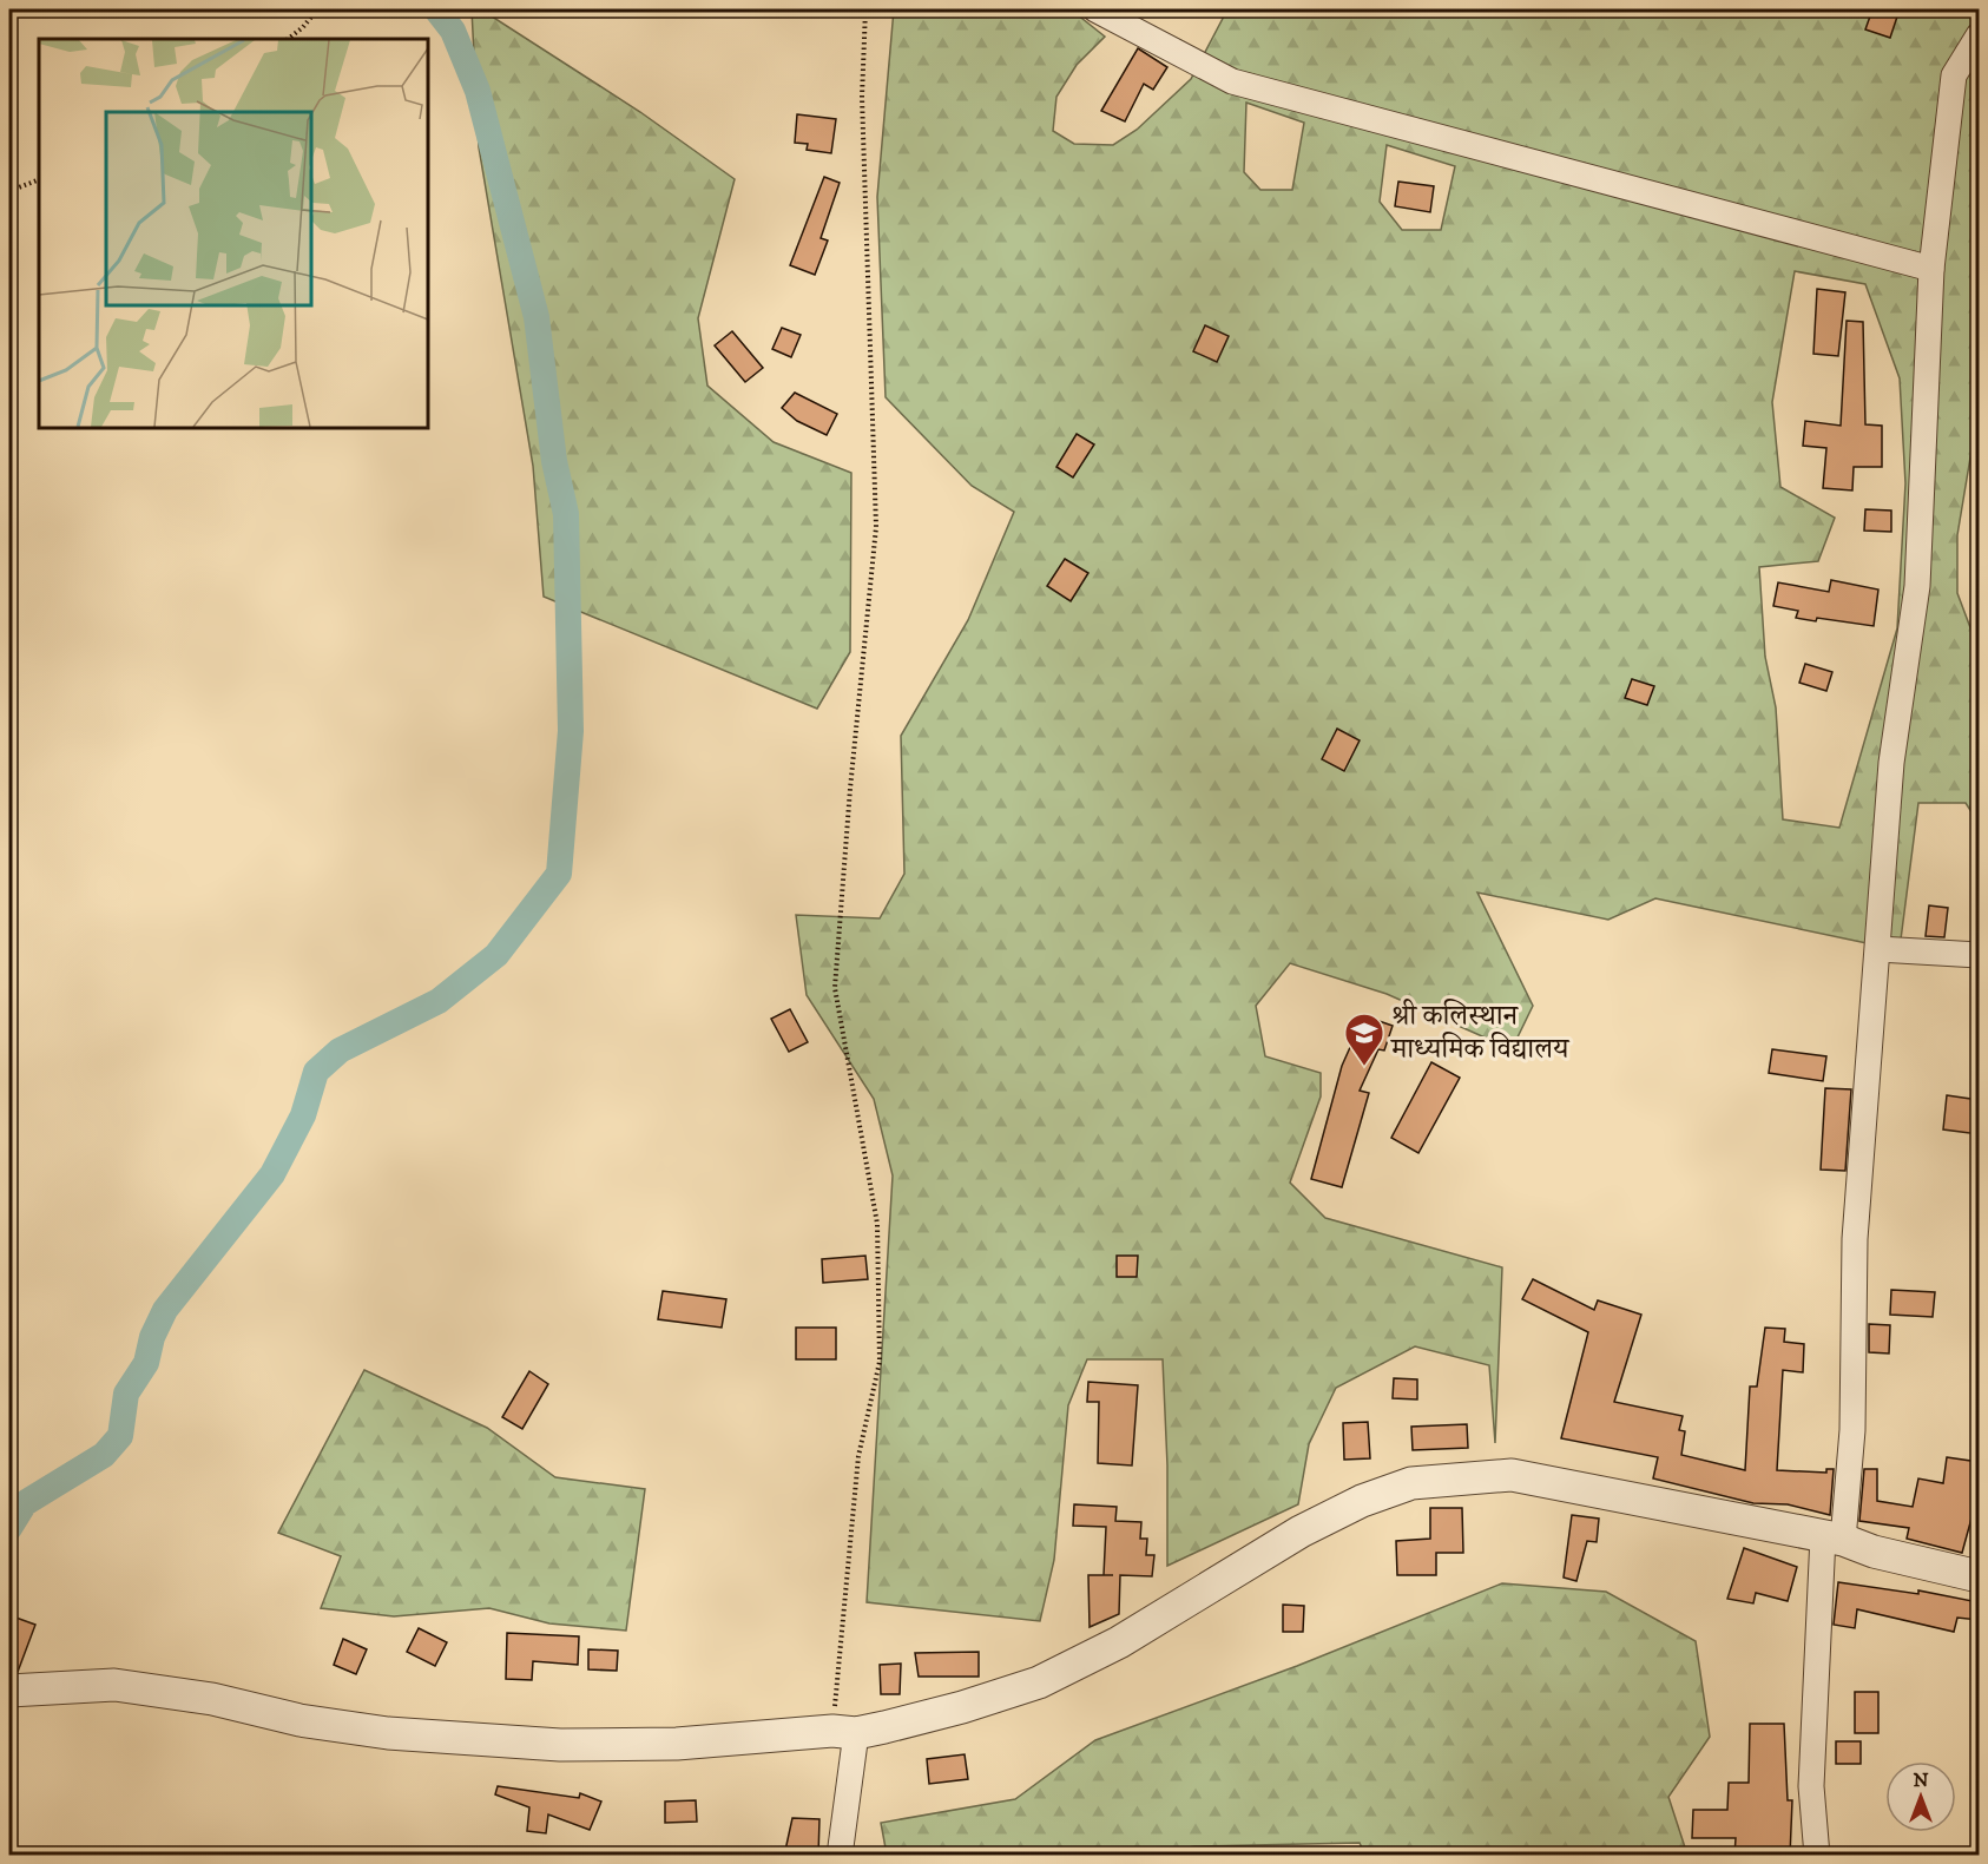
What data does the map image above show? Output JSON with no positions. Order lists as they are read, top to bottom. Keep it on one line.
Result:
{"places":{"school or university":["श्री कलिस्थान माध्यमिक विद्यालय"]},"north":"top"}
